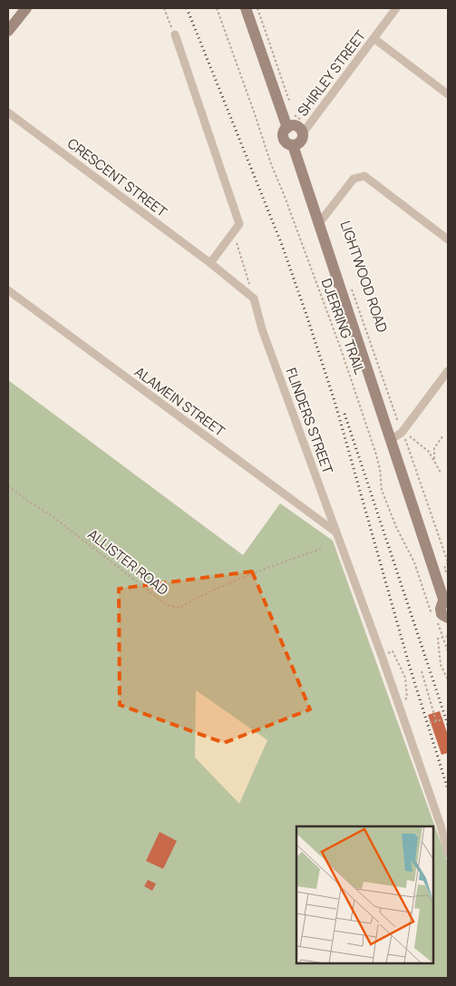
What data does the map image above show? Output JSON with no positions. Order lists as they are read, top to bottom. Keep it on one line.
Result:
{"streets":{"main road":["LIGHTWOOD ROAD"],"street":["SHIRLEY STREET","CRESCENT STREET","ALAMEIN STREET","FLINDERS STREET"],"path":["DJERRING TRAIL","ALLISTER ROAD"]},"crossings":[["SHIRLEY STREET","LIGHTWOOD ROAD"],["ALAMEIN STREET","FLINDERS STREET"]]}
